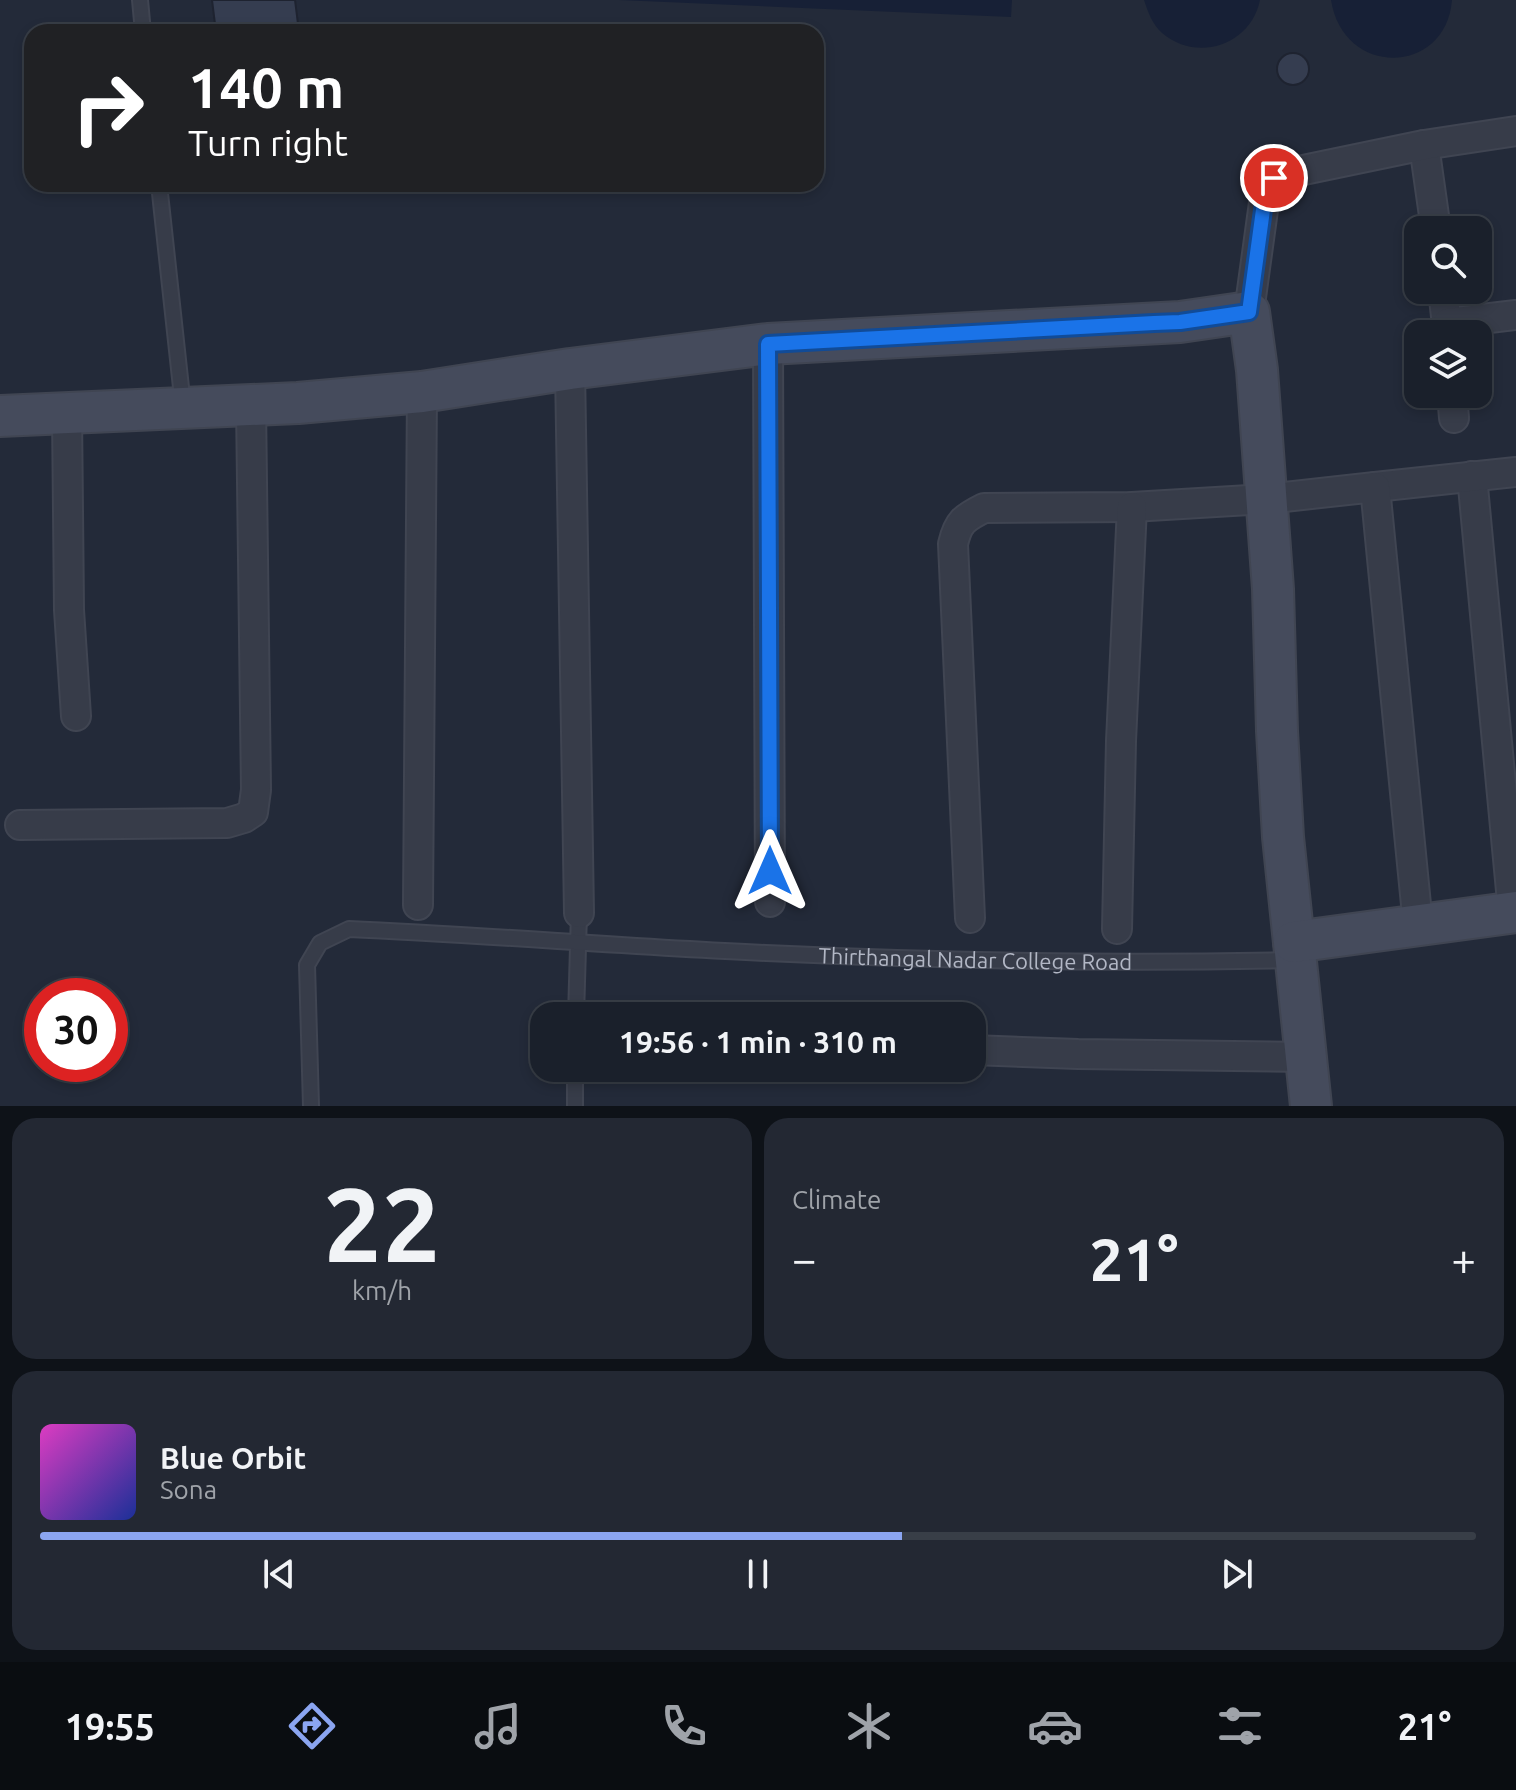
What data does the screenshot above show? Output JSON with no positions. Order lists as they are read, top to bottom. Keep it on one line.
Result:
{"streets":{"street":["Thirthangal Nadar College Road"]},"page":{"turn":["140 m","Turn right"],"limit":"30","trip":"19:56 · 1 min · 310 m","tile":[["22","km/h"],"Climate"],"heat":["−","21°","+"],"song":["Blue Orbit","Sona"],"tabs":["19:55","21°"]}}
